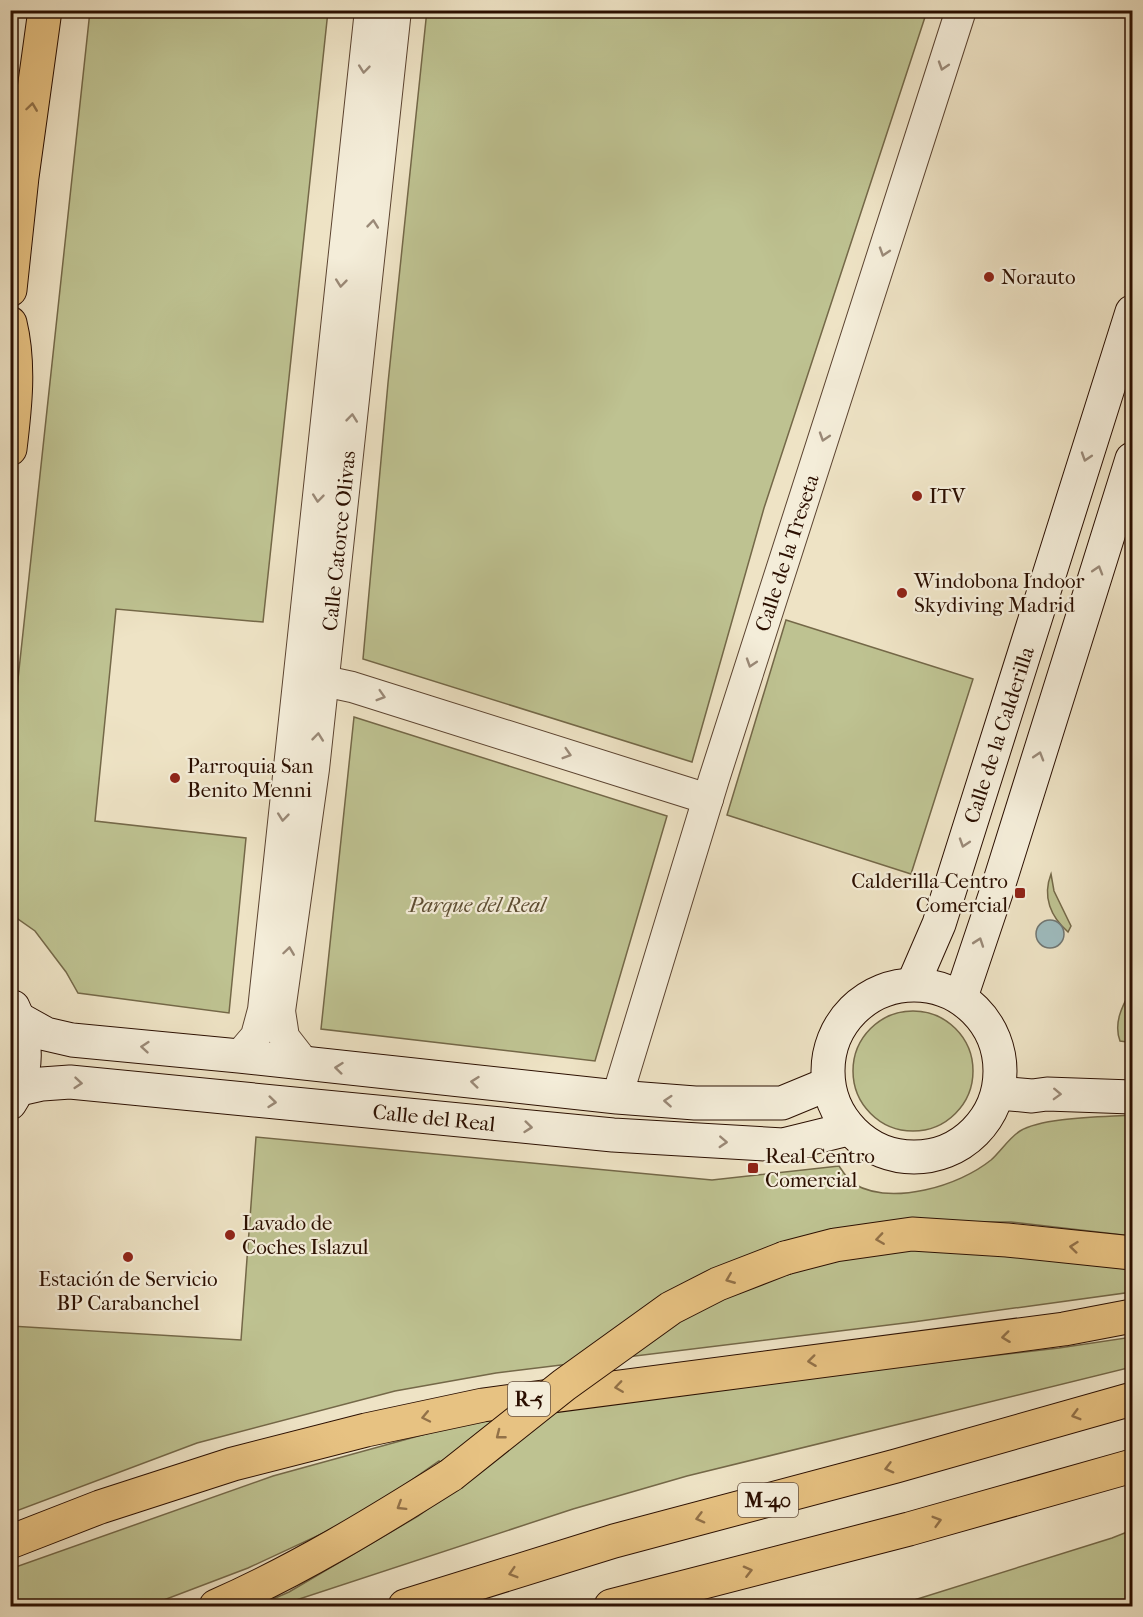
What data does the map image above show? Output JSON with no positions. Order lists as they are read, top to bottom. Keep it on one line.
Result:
{"streets":{"main road":["R-5","M-40"],"street":["Calle Catorce Olivas","Calle de la Treseta","Calle de la Calderilla","Calle del Real"]},"crossings":[["Calle Catorce Olivas","Calle del Real"],["Calle de la Treseta","Calle del Real"],["Calle de la Calderilla","Calle del Real"]],"one_way":["Calle de la Treseta"],"parks":["Parque del Real"],"places":{"other":["Norauto","ITV","Windobona Indoor Skydiving Madrid","Parroquia San Benito Menni","Lavado de Coches Islazul","Estación de Servicio BP Carabanchel"],"transit":["Calderilla-Centro Comercial","Real-Centro Comercial"]}}
